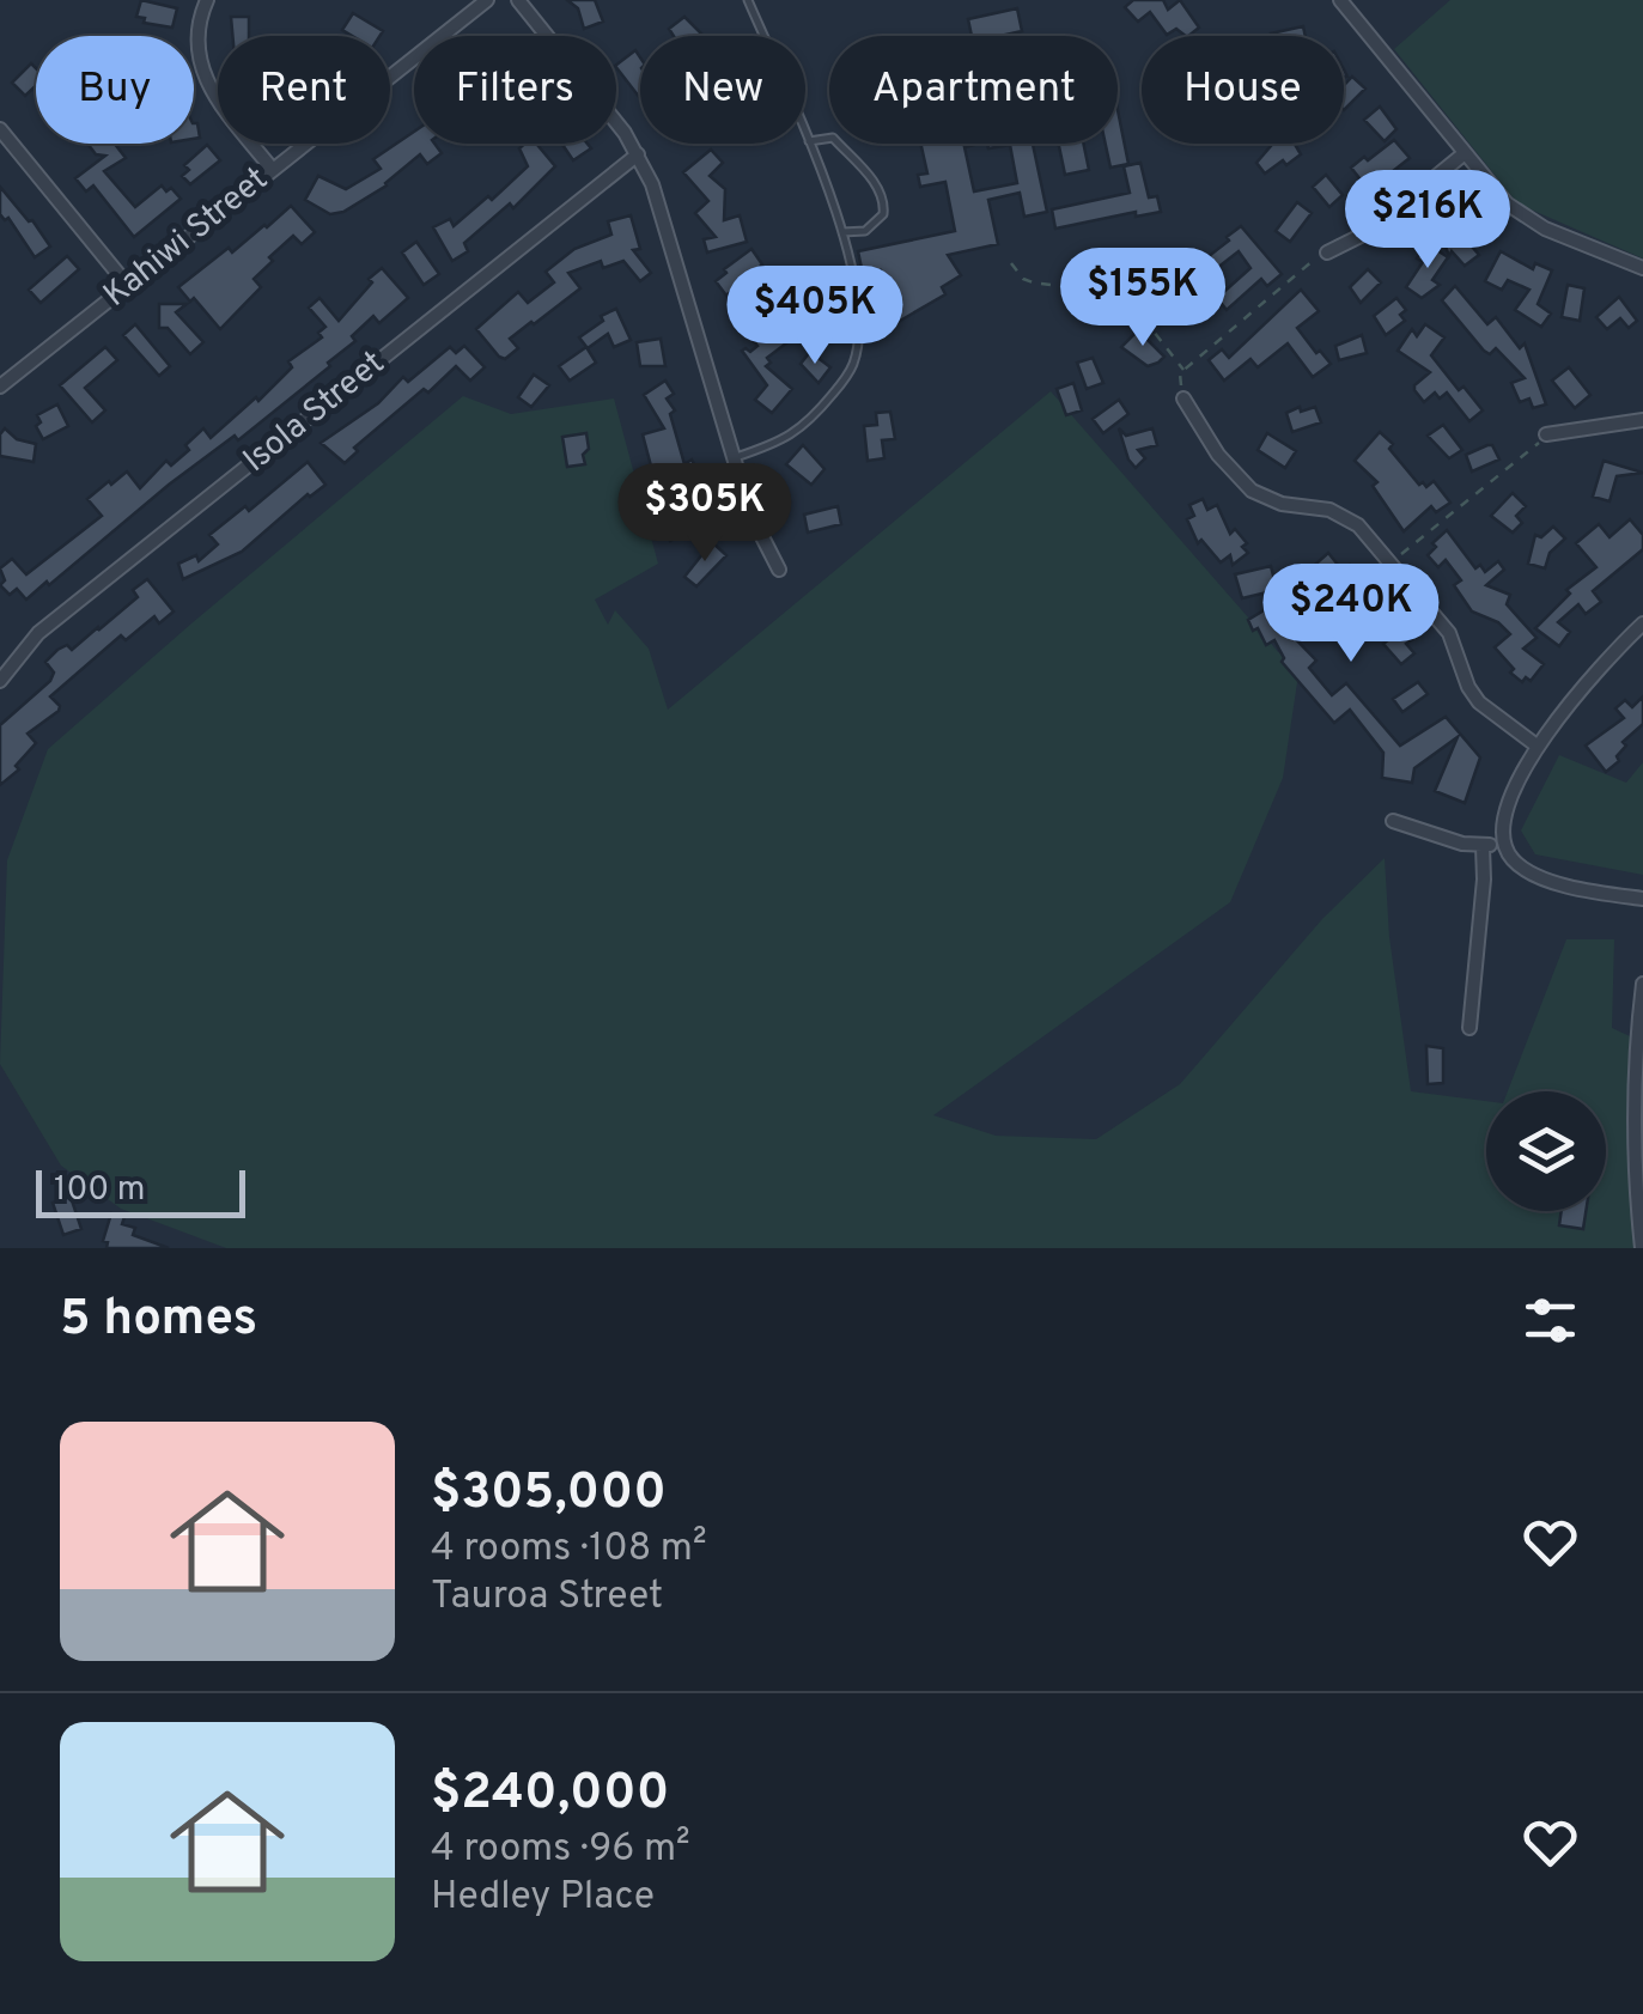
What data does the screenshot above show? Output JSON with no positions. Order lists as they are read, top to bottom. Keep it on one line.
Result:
{"streets":{"street":["Kahiwi Street","Isola Street"]},"scale_bar":"100 m","page":{"chip":["Buy","Rent","Filters","New","Apartment","House"],"price":["$216K","$155K","$405K","$305K","$240K"],"scale":"100 m","heading":"5 homes","list":[{"name":"$305,000","note":"4 rooms · 108 m² · Tauroa Street"},{"name":"$240,000","note":"4 rooms · 96 m² · Hedley Place"}]}}
